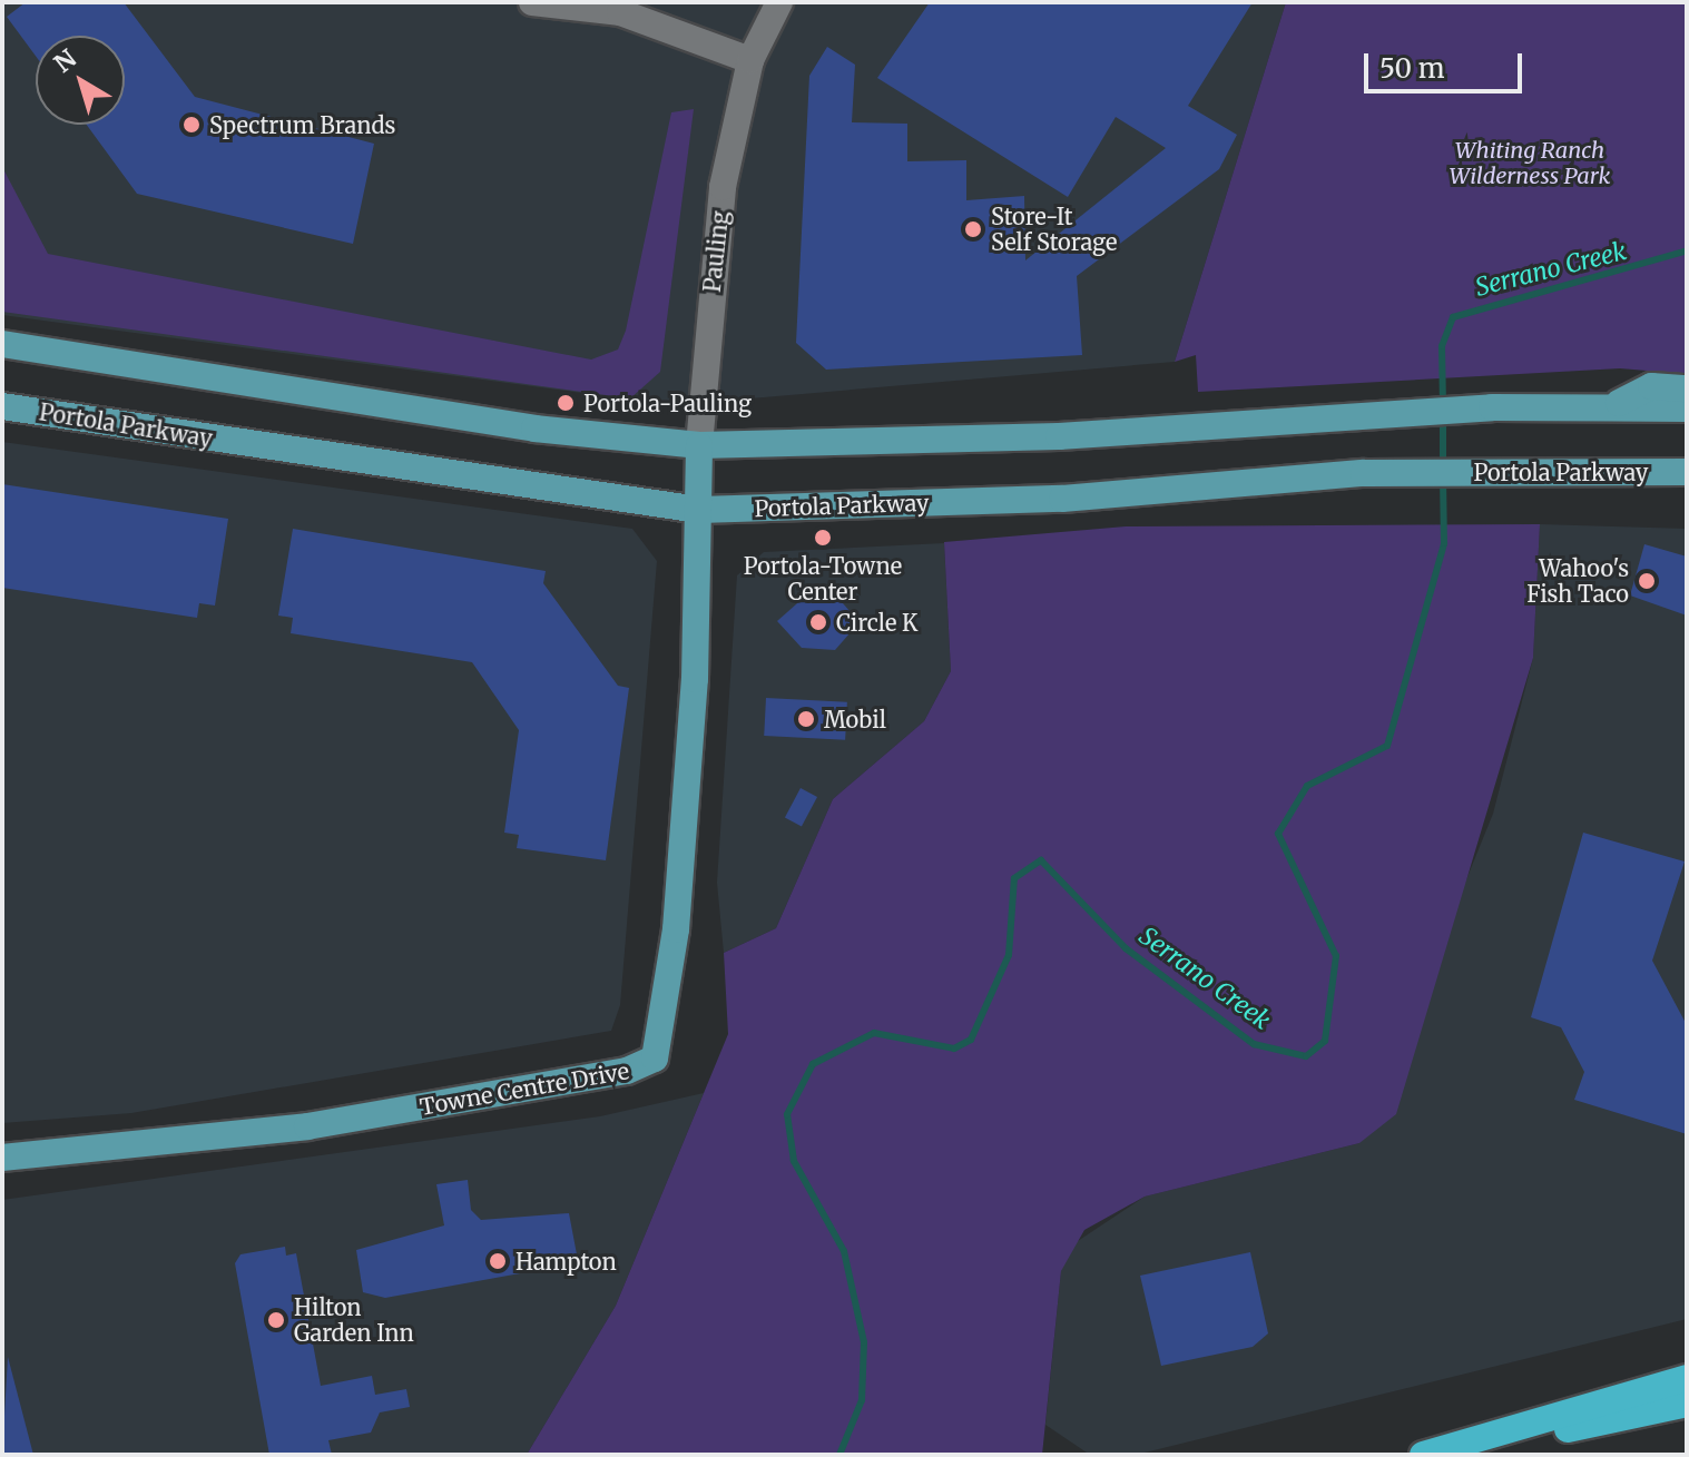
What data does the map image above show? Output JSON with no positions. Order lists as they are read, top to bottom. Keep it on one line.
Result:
{"streets":{"main road":["Pauling","Portola Parkway","Towne Centre Drive"]},"crossings":[["Pauling","Portola Parkway"],["Pauling","Towne Centre Drive"],["Portola Parkway","Towne Centre Drive"]],"water":["Serrano Creek"],"parks":["Whiting Ranch Wilderness Park"],"places":["Spectrum Brands","Store-It Self Storage","Portola-Pauling","Portola-Towne Center","Wahoo's Fish Taco","Circle K","Mobil","Hampton","Hilton Garden Inn"],"scale_bar":"50 m","north":"top left"}
